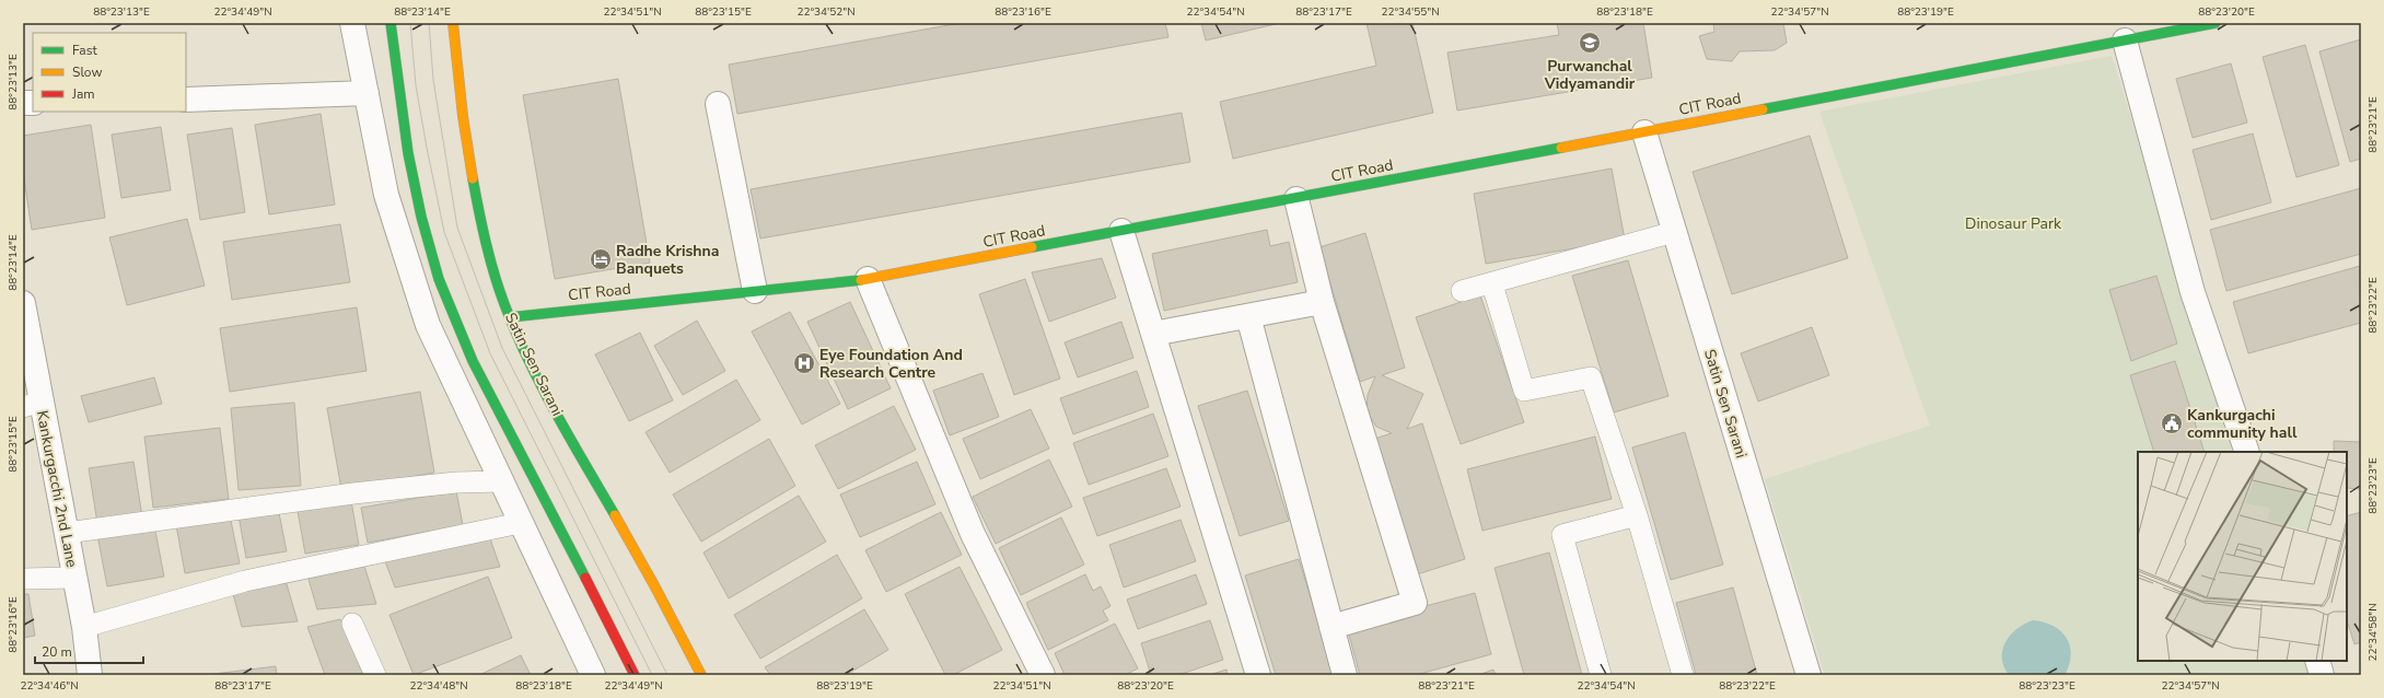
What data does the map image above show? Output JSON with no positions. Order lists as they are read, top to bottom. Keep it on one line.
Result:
{"streets":{"street":["CIT Road","Satin Sen Sarani","Kankurgacchi 2nd Lane"]},"crossings":[["CIT Road","Satin Sen Sarani"]],"parks":["Dinosaur Park"],"places":{"school or university":["Purwanchal Vidyamandir"],"hotel":["Radhe Krishna Banquets"],"hospital":["Eye Foundation And Research Centre"],"public building":["Kankurgachi community hall"]},"legend":["Fast","Slow","Jam"],"scale_bar":"20 m","coordinates":["88°23'13\"E","22°34'49\"N","88°23'14\"E","22°34'51\"N","88°23'15\"E","22°34'52\"N","88°23'16\"E","22°34'54\"N","88°23'17\"E","22°34'55\"N","88°23'18\"E","22°34'57\"N","88°23'19\"E","88°23'20\"E","88°23'21\"E","88°23'22\"E","88°23'23\"E","22°34'58\"N","22°34'46\"N","22°34'48\"N"]}
